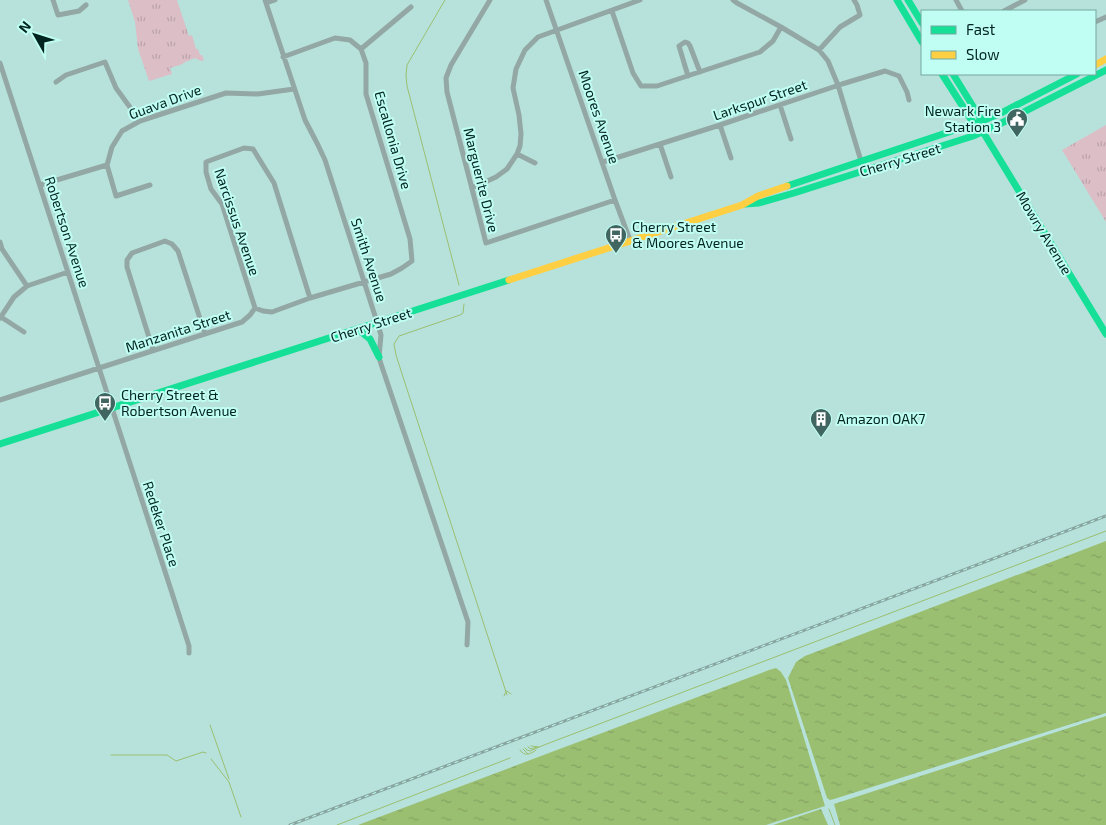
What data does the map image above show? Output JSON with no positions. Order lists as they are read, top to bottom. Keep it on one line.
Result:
{"streets":{"main road":["Cherry Street","Mowry Avenue"],"street":["Larkspur Street","Guava Drive","Moores Avenue","Escallonia Drive","Marguerite Drive","Narcissus Avenue","Robertson Avenue","Smith Avenue","Manzanita Street","Redeker Place"]},"crossings":[["Larkspur Street","Moores Avenue"],["Guava Drive","Smith Avenue"],["Moores Avenue","Cherry Street"],["Moores Avenue","Marguerite Drive"],["Escallonia Drive","Smith Avenue"],["Cherry Street","Robertson Avenue"],["Cherry Street","Mowry Avenue"],["Cherry Street","Smith Avenue"],["Cherry Street","Redeker Place"],["Narcissus Avenue","Manzanita Street"],["Robertson Avenue","Manzanita Street"],["Robertson Avenue","Redeker Place"]],"places":{"public building":["Newark Fire Station 3"],"bus stop":["Cherry Street & Moores Avenue","Cherry Street & Robertson Avenue"],"building":["Amazon OAK7"]},"legend":["Fast","Slow"],"north":"top left"}
